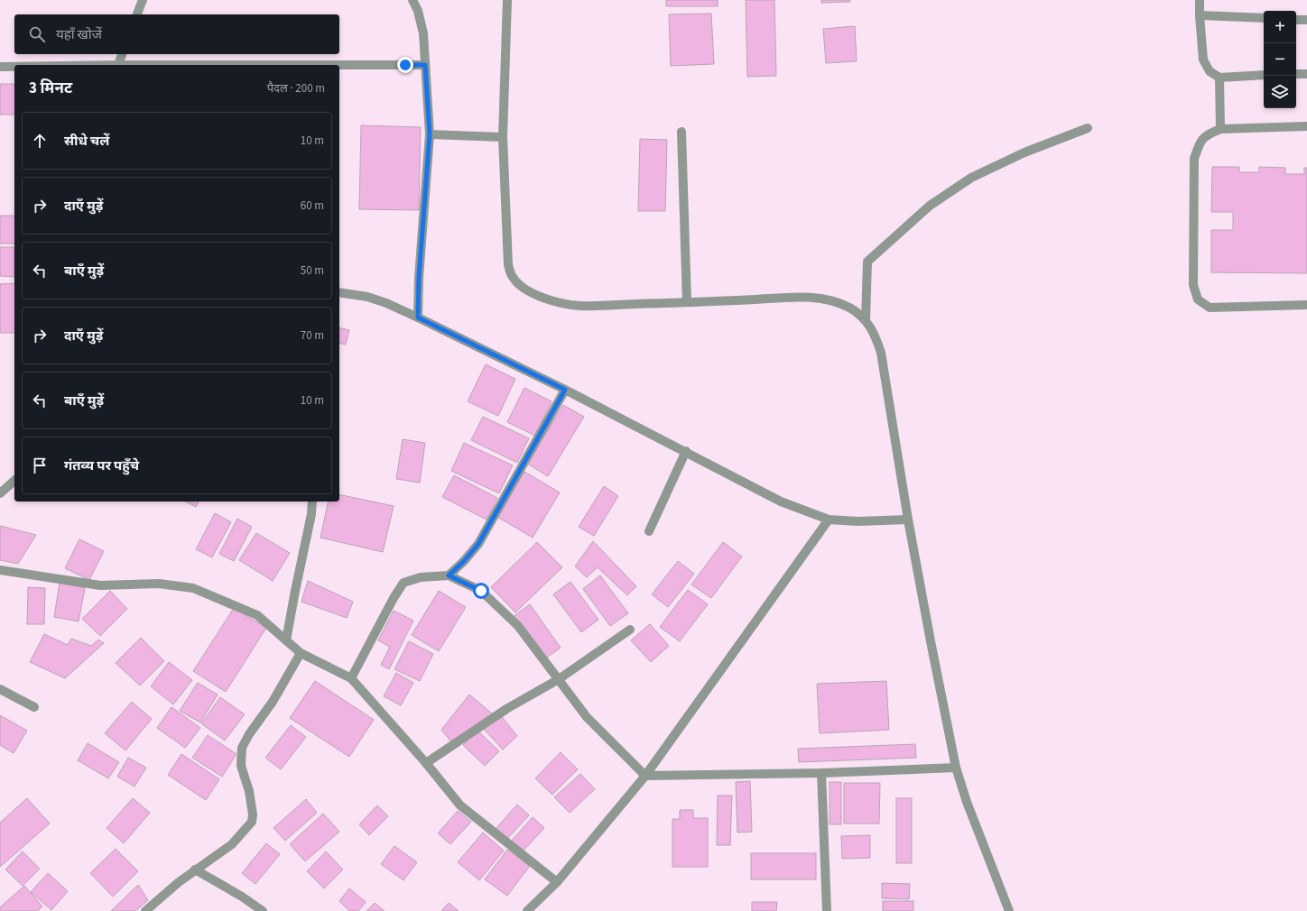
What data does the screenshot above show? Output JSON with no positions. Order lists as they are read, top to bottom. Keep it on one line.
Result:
{"page":{"map_buttons":["+","−"],"search":"यहाँ खोजें","heading":["3 मिनट","पैदल · 200 m"],"list":[["सीधे चलें","10 m"],["दाएँ मुड़ें","60 m"],["बाएँ मुड़ें","50 m"],["दाएँ मुड़ें","70 m"],["बाएँ मुड़ें","10 m"],"गंतव्य पर पहुँचे"]}}
